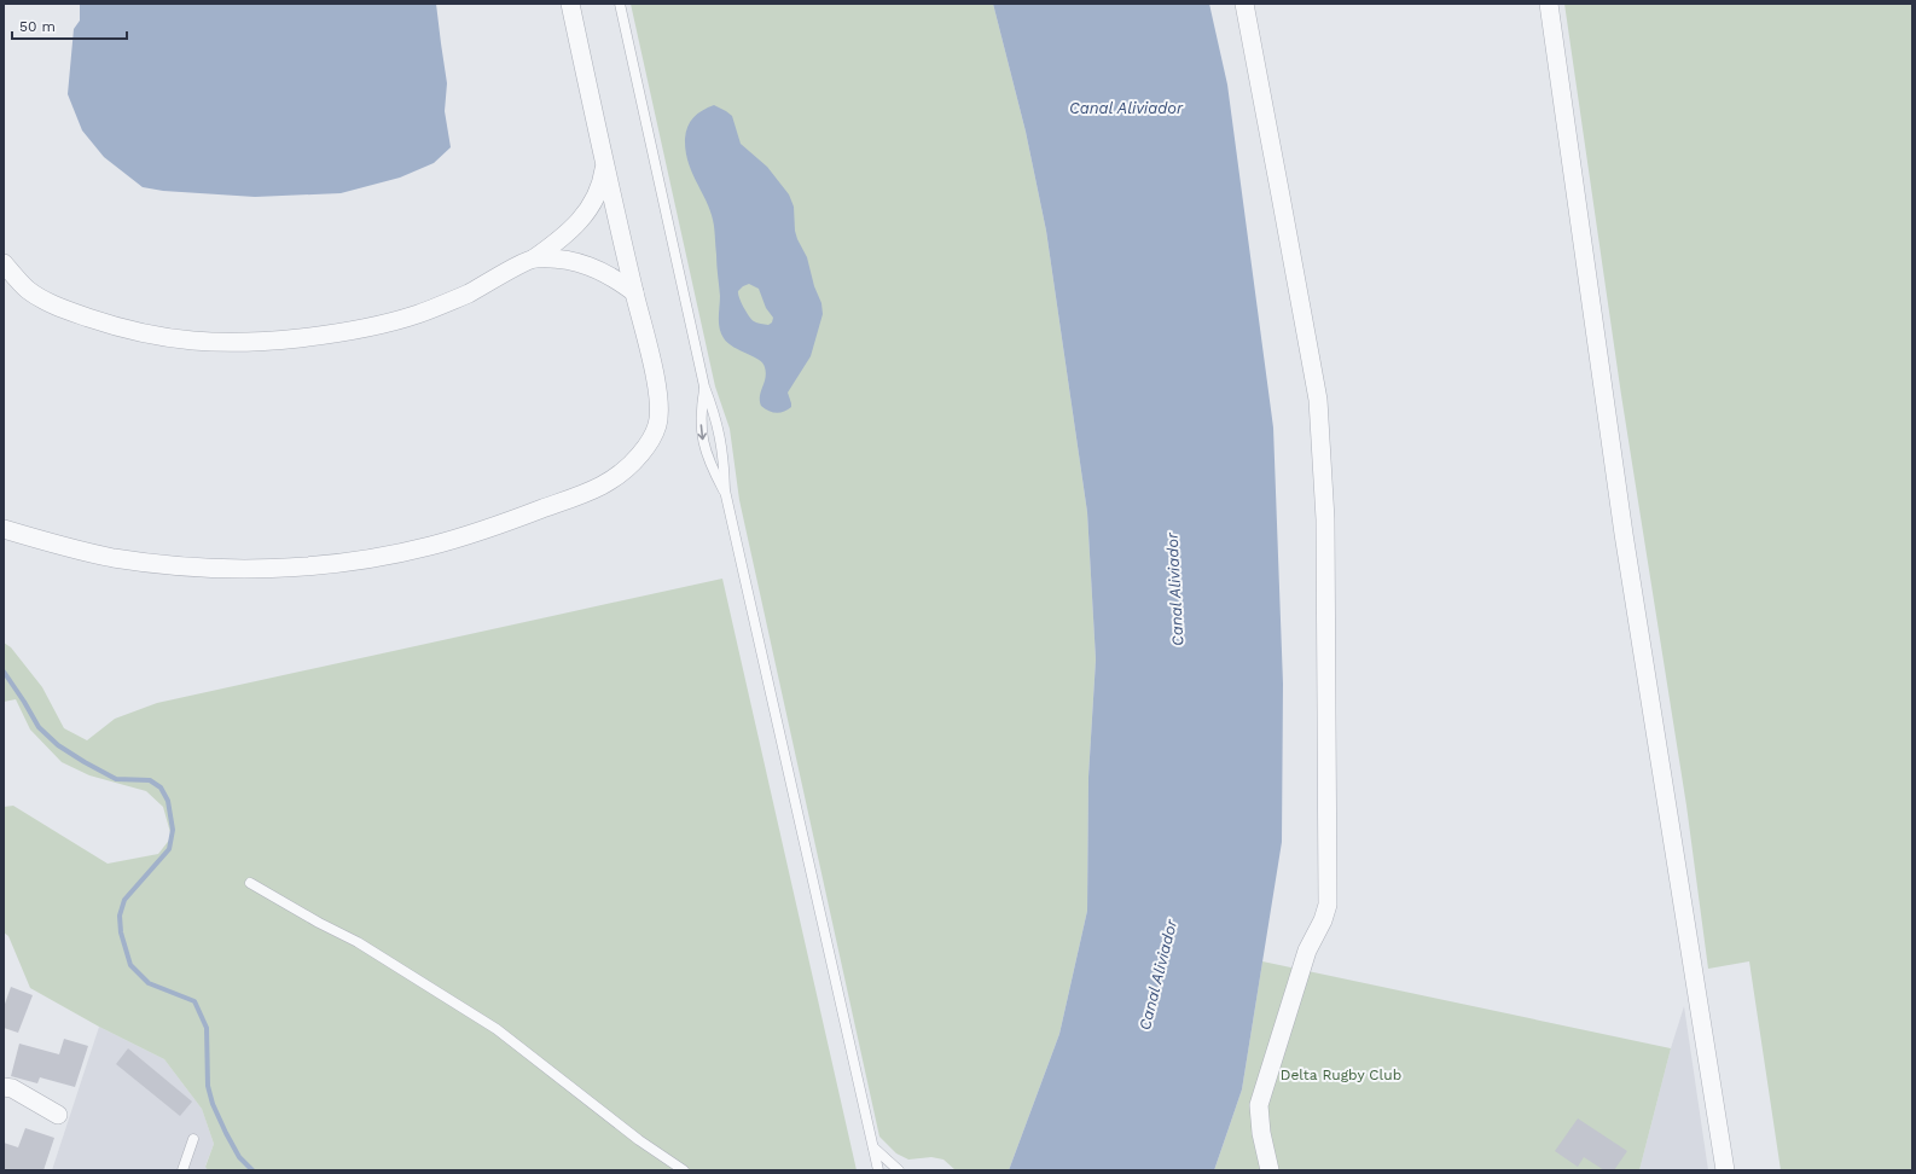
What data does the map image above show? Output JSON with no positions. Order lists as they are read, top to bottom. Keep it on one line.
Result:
{"water":["Canal Aliviador"],"parks":["Delta Rugby Club"],"scale_bar":"50 m"}
